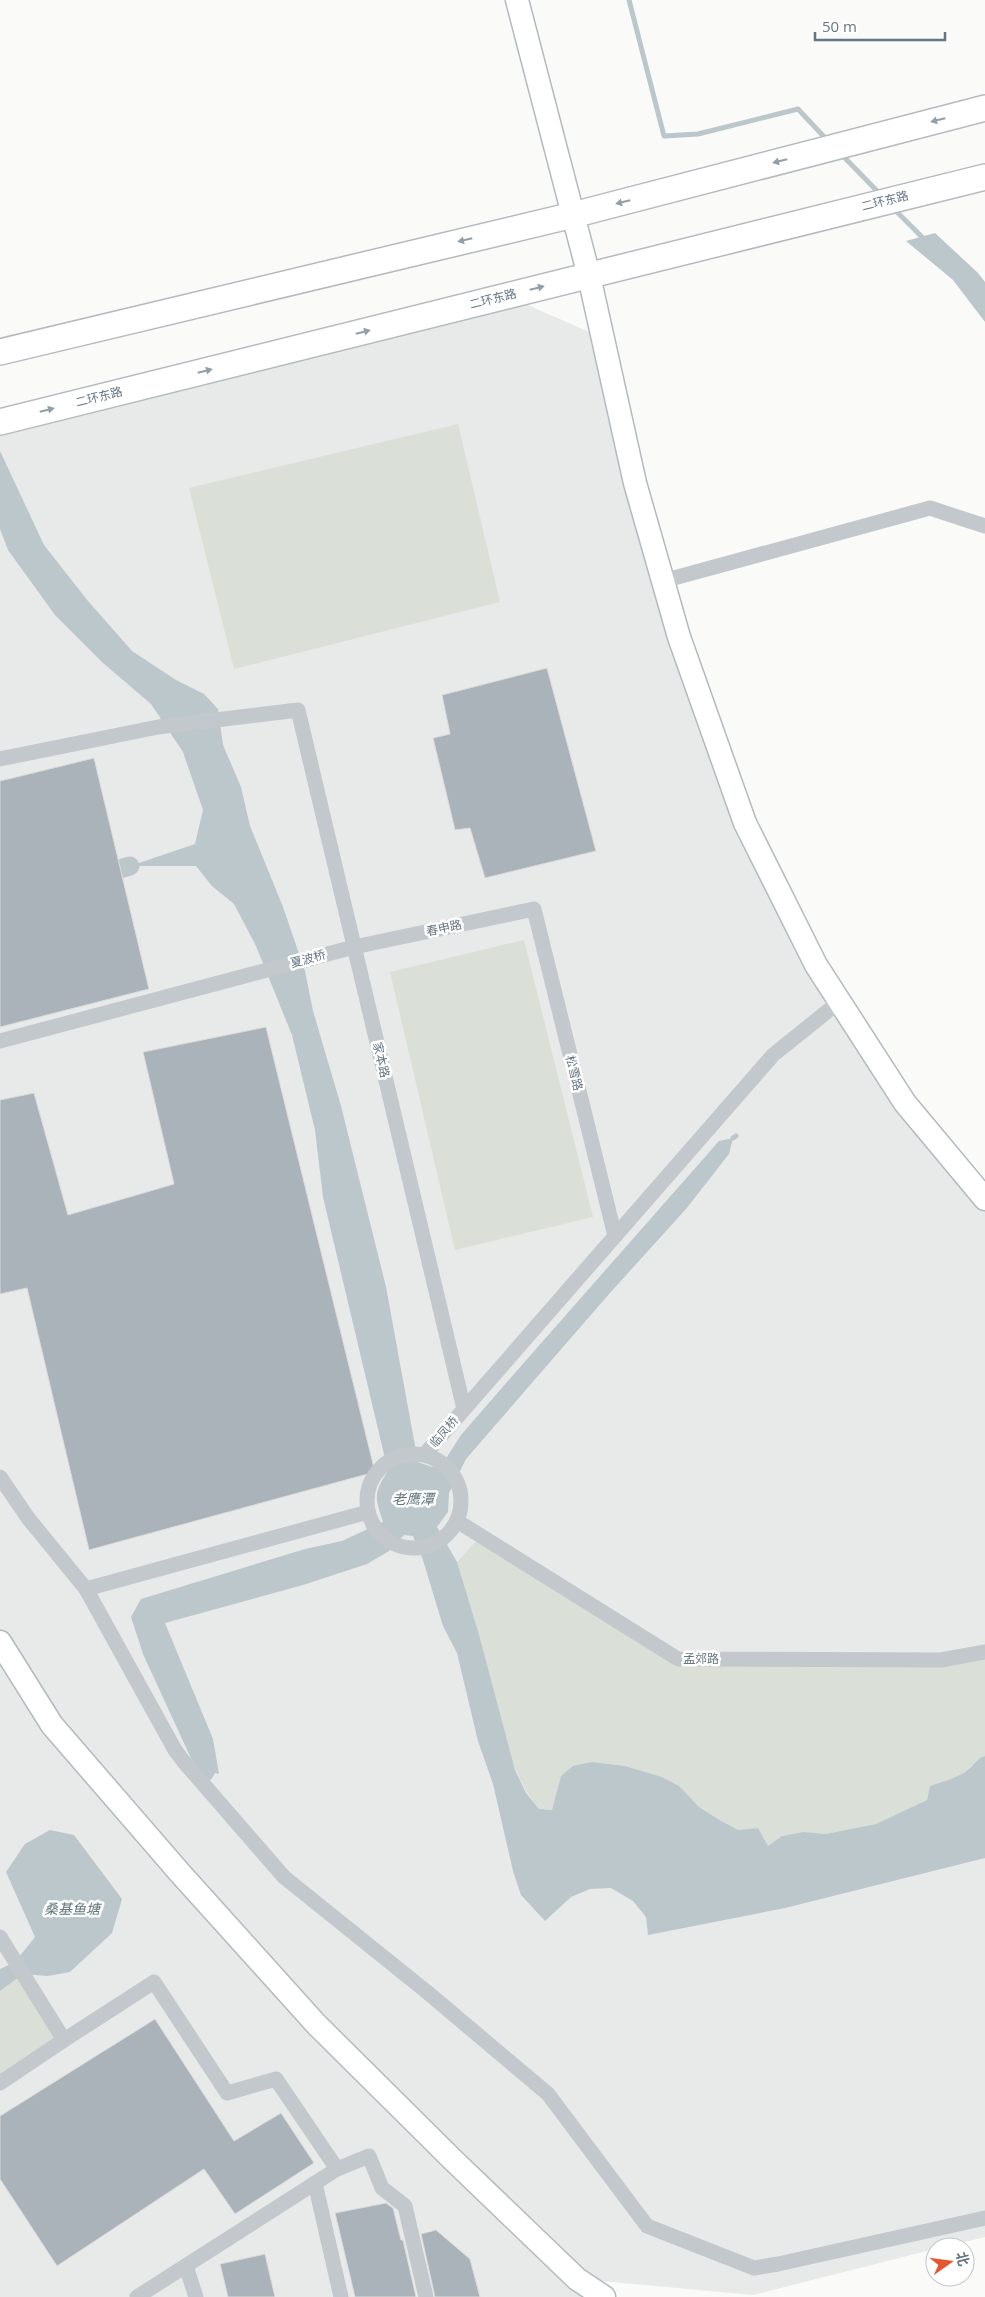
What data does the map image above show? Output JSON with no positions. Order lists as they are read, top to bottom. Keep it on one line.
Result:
{"streets":{"main road":["二环东路"],"street":["春申路","夏波桥","家本路","松雪路","临凤桥","孟郊路"]},"crossings":[["春申路","夏波桥"],["春申路","家本路"],["春申路","松雪路"],["夏波桥","家本路"],["家本路","临凤桥"],["松雪路","临凤桥"],["临凤桥","孟郊路"]],"water":["老鹰潭","桑基鱼塘"],"scale_bar":"50 m","north":"right"}
